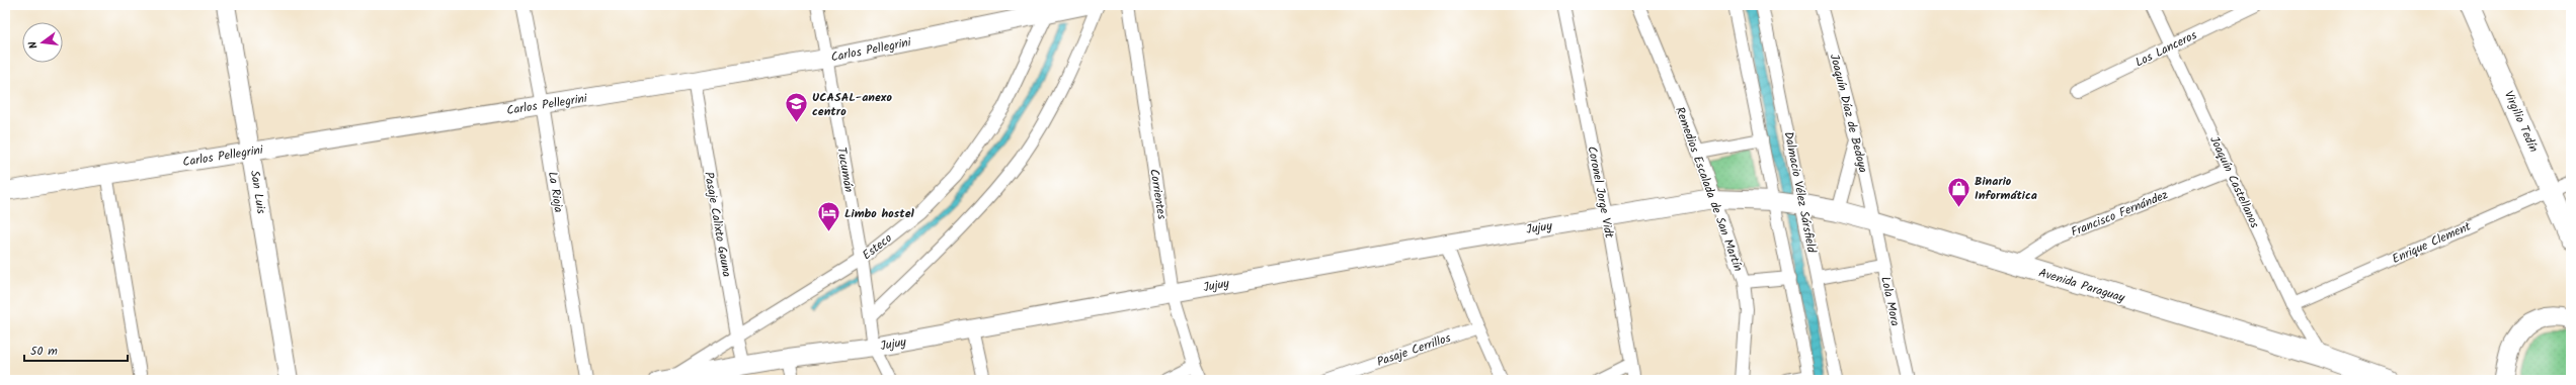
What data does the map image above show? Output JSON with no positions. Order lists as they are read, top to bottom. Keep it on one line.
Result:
{"streets":{"main road":["Carlos Pellegrini","Virgilio Tedín","San Luis","Jujuy","Avenida Paraguay"],"street":["Los Lanceros","Joaquín Díaz de Bedoya","Tucumán","Joaquín Castellanos","Remedios Escalada de San Martín","La Rioja","Coronel Jorge Vidt","Dalmacio Vélez Sársfield","Corrientes","Francisco Fernández","Pasaje Calixto Gauna","Enrique Clement","Esteco","Lola Mora","Pasaje Cerrillos"]},"crossings":[["Los Lanceros","Joaquín Castellanos"],["Carlos Pellegrini","Tucumán"],["Carlos Pellegrini","San Luis"],["Carlos Pellegrini","La Rioja"],["Carlos Pellegrini","Pasaje Calixto Gauna"],["Carlos Pellegrini","Esteco"],["Joaquín Díaz de Bedoya","Avenida Paraguay"],["Joaquín Díaz de Bedoya","Lola Mora"],["Virgilio Tedín","Enrique Clement"],["Tucumán","Jujuy"],["Tucumán","Esteco"],["Joaquín Castellanos","Francisco Fernández"],["Joaquín Castellanos","Enrique Clement"],["Joaquín Castellanos","Avenida Paraguay"],["Remedios Escalada de San Martín","Jujuy"],["Coronel Jorge Vidt","Jujuy"],["Dalmacio Vélez Sársfield","Avenida Paraguay"],["Corrientes","Jujuy"],["Francisco Fernández","Avenida Paraguay"],["Pasaje Calixto Gauna","Jujuy"],["Pasaje Calixto Gauna","Esteco"],["Jujuy","Esteco"],["Jujuy","Avenida Paraguay"],["Avenida Paraguay","Lola Mora"]],"places":{"school or university":["UCASAL-anexo centro"],"shop":["Binario Informática"],"hotel":["Limbo hostel"]},"scale_bar":"50 m","north":"left"}
